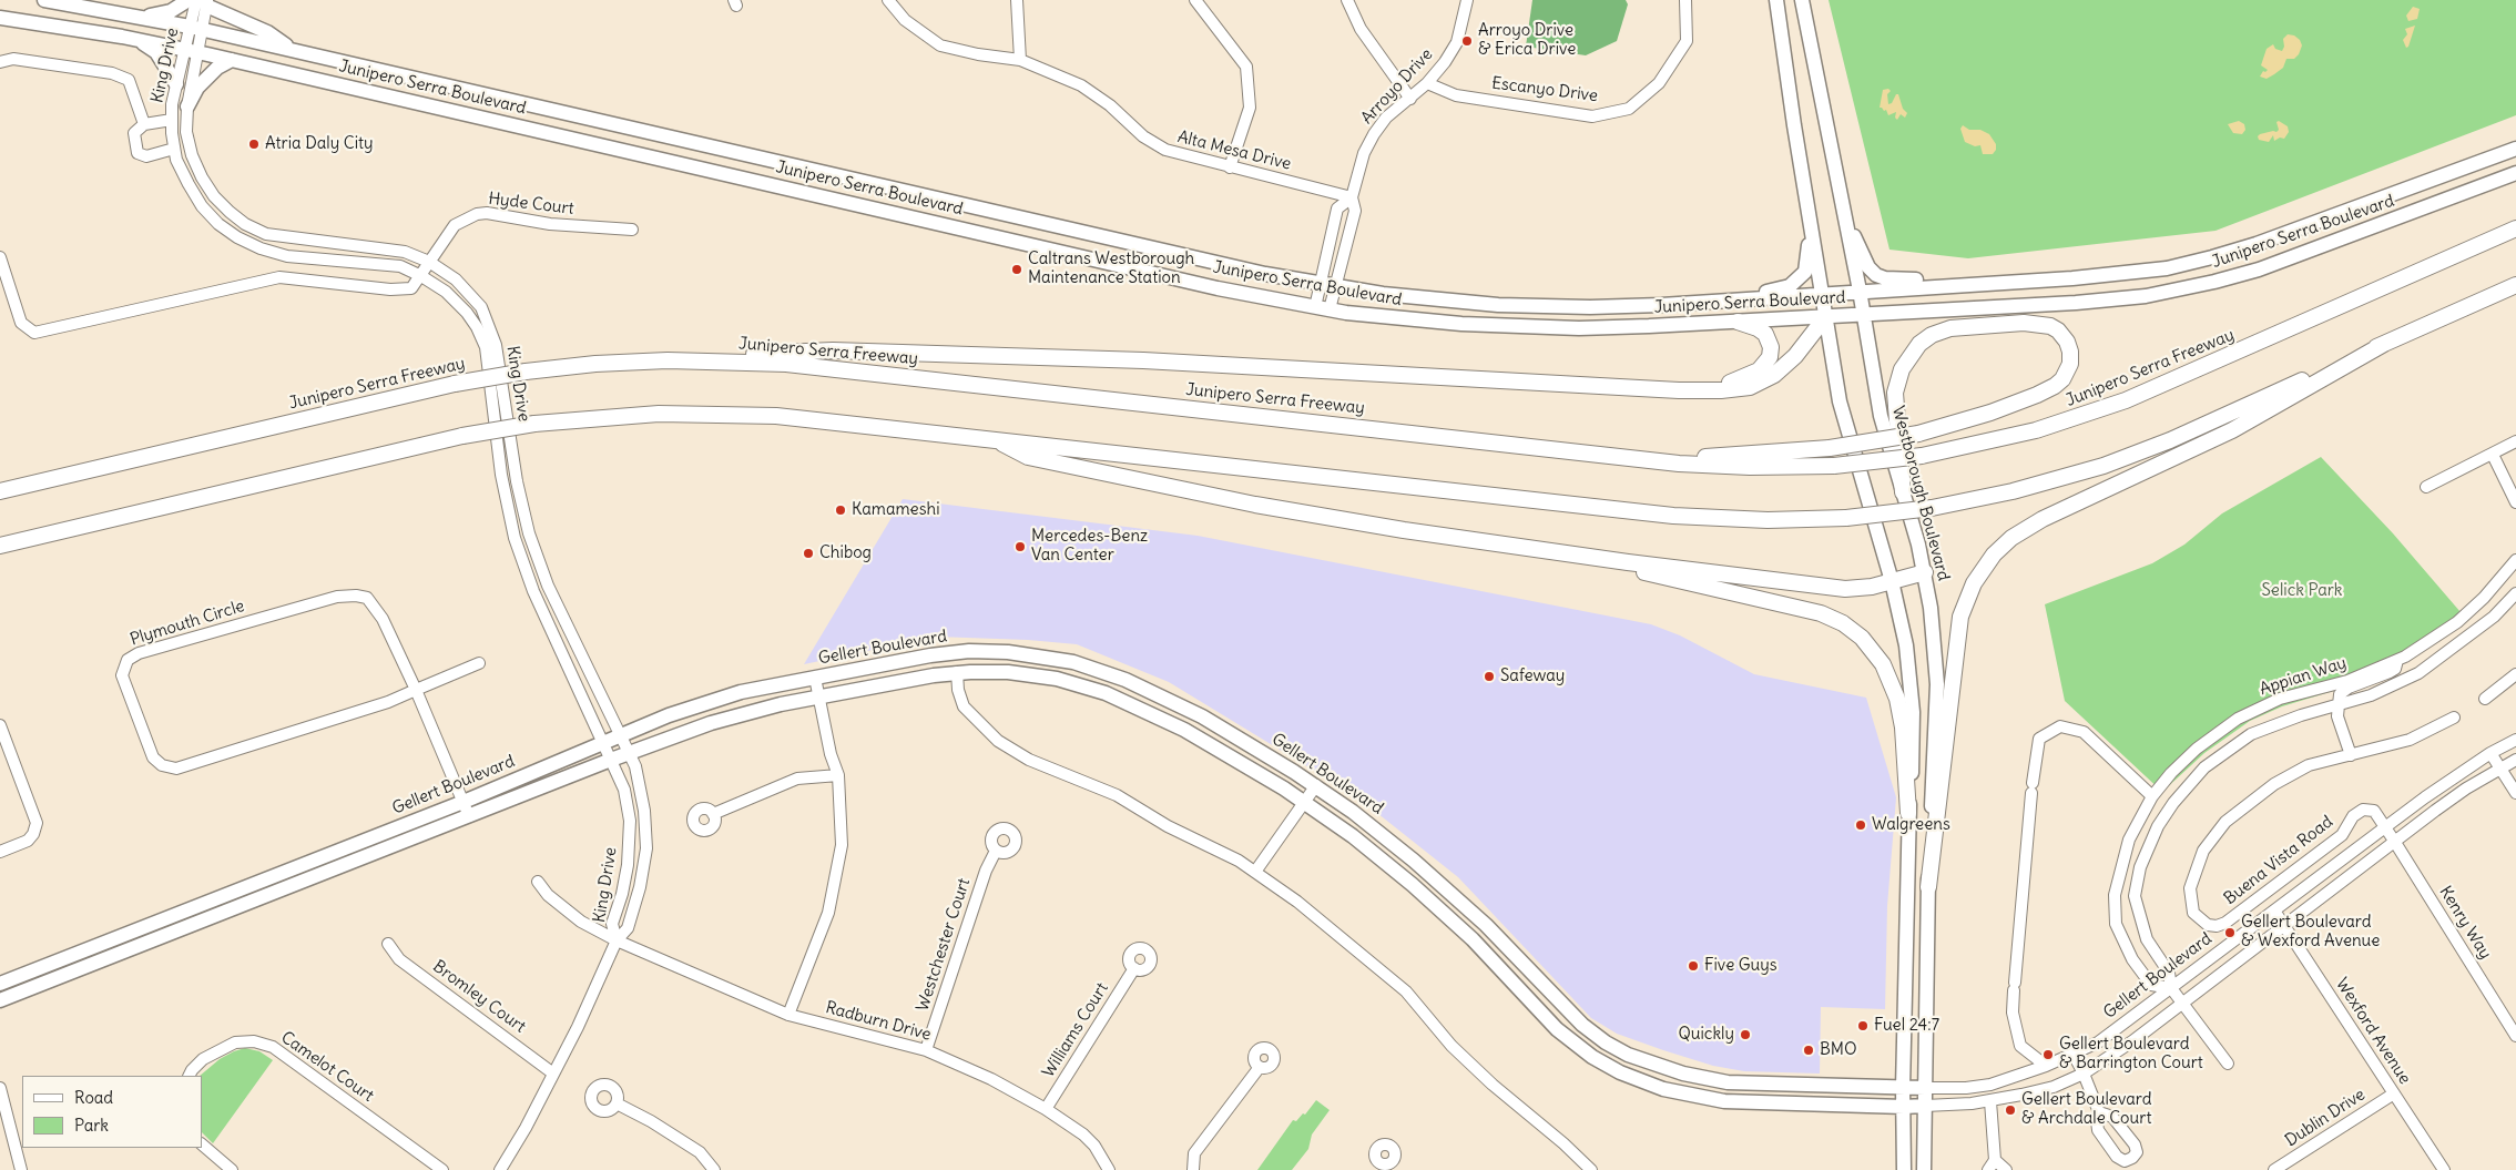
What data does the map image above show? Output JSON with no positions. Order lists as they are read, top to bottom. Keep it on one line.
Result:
{"streets":{"highway":["Junipero Serra Freeway"],"main road":["Junipero Serra Boulevard","Westborough Boulevard","Gellert Boulevard"],"street":["King Drive","Arroyo Drive","Escanyo Drive","Alta Mesa Drive","Hyde Court","Plymouth Circle","Appian Way","Buena Vista Road","Kenry Way","Westchester Court","Bromley Court","Radburn Drive","Williams Court","Wexford Avenue","Camelot Court","Dublin Drive"]},"crossings":[["King Drive","Junipero Serra Boulevard"],["King Drive","Hyde Court"],["King Drive","Gellert Boulevard"],["King Drive","Bromley Court"],["King Drive","Radburn Drive"],["Arroyo Drive","Junipero Serra Boulevard"],["Arroyo Drive","Escanyo Drive"],["Arroyo Drive","Alta Mesa Drive"],["Junipero Serra Boulevard","Westborough Boulevard"],["Westborough Boulevard","Gellert Boulevard"],["Plymouth Circle","Gellert Boulevard"],["Gellert Boulevard","Appian Way"],["Gellert Boulevard","Buena Vista Road"],["Gellert Boulevard","Kenry Way"],["Gellert Boulevard","Wexford Avenue"],["Buena Vista Road","Kenry Way"],["Westchester Court","Radburn Drive"],["Radburn Drive","Williams Court"],["Wexford Avenue","Dublin Drive"]],"parks":["Selick Park"],"places":["Arroyo Drive & Erica Drive","Atria Daly City","Caltrans Westborough Maintenance Station","Kamameshi","Mercedes-Benz Van Center","Chibog","Safeway","Walgreens","Gellert Boulevard & Wexford Avenue","Five Guys","Fuel 24:7","Quickly","BMO","Gellert Boulevard & Barrington Court","Gellert Boulevard & Archdale Court"],"legend":["Road","Park"]}
